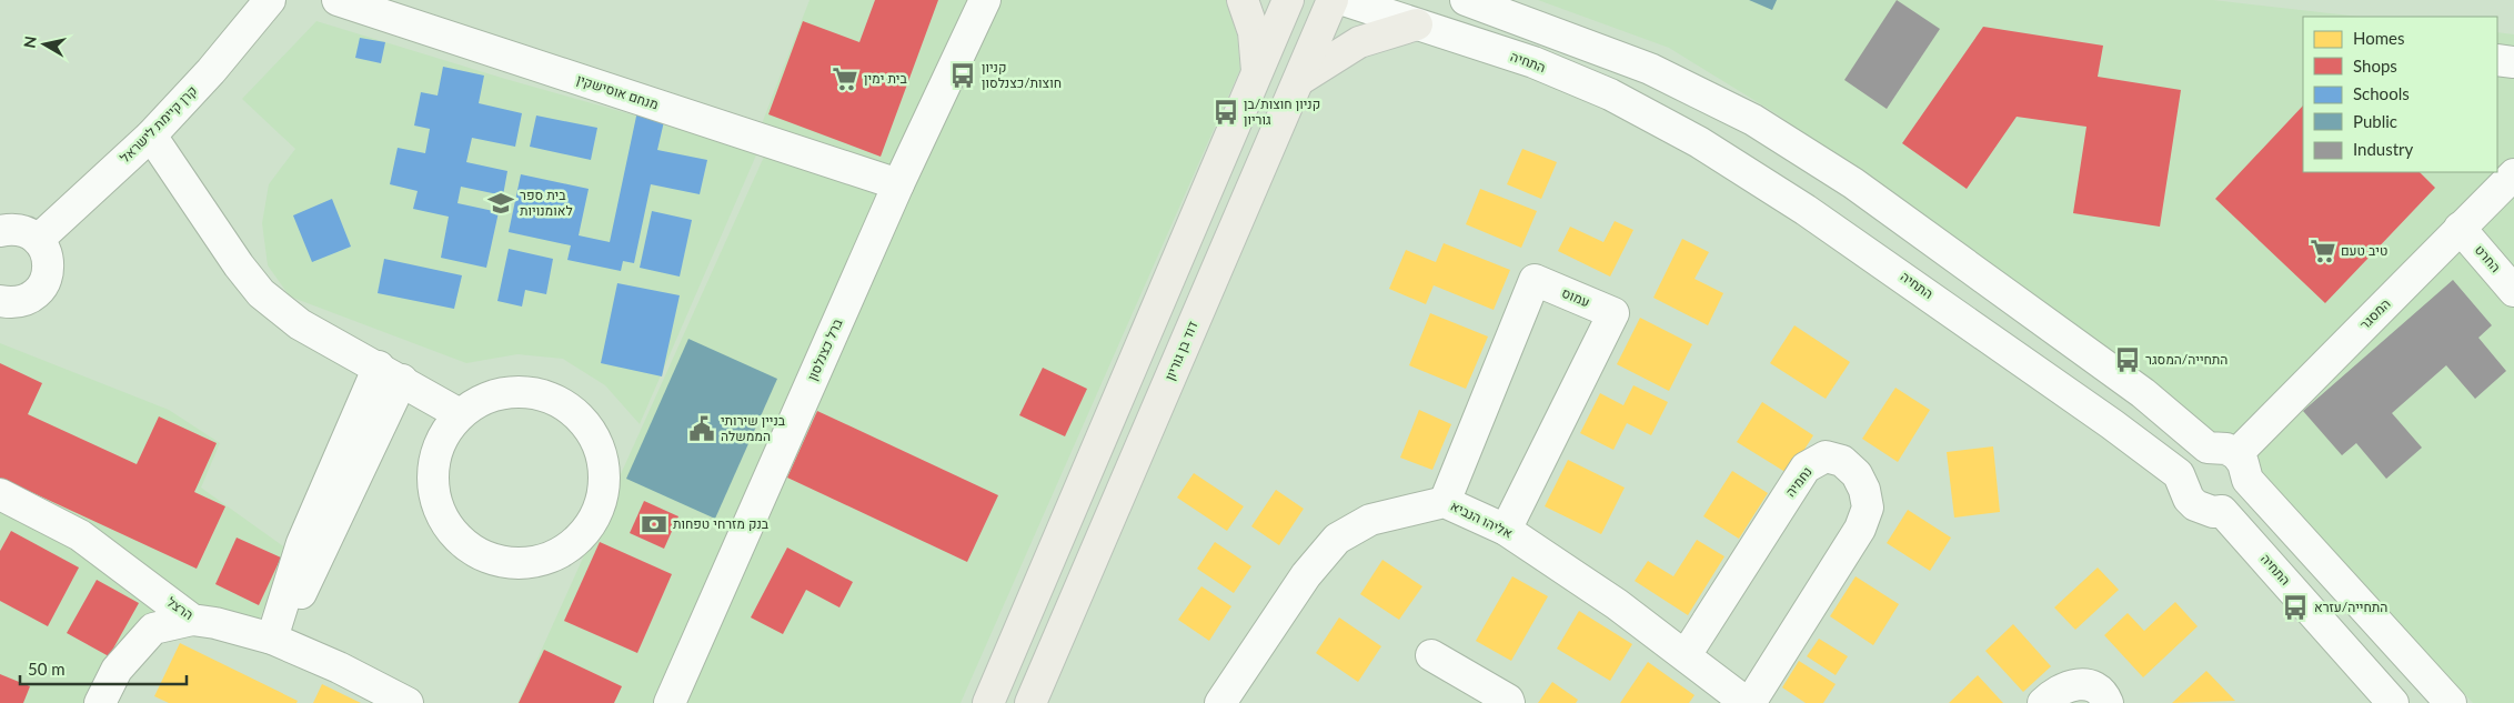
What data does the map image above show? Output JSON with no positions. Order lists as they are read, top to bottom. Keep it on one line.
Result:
{"streets":{"main road":["דוד בן גוריון"],"street":["התחיה","מנחם אוסישקין","קרן קיימת לישראל","החרט","עמוס","המסגר","ברל כצנלסון","נחמיה","אליהו הנביא","הרצל"]},"crossings":[["התחיה","המסגר"],["מנחם אוסישקין","ברל כצנלסון"],["החרט","המסגר"],["עמוס","אליהו הנביא"],["נחמיה","אליהו הנביא"]],"places":{"bus stop":["קניון חוצות/כצנלסון","קניון חוצות/בן גוריון","התחייה/המסגר","התחייה/עזרא"],"supermarket":["בית ימין","טיב טעם"],"school or university":["בית ספר לאומנויות"],"public building":["בניין שירותי הממשלה"],"bank":["בנק מזרחי טפחות"]},"legend":["Homes","Shops","Schools","Public","Industry"],"scale_bar":"50 m","north":"left"}
